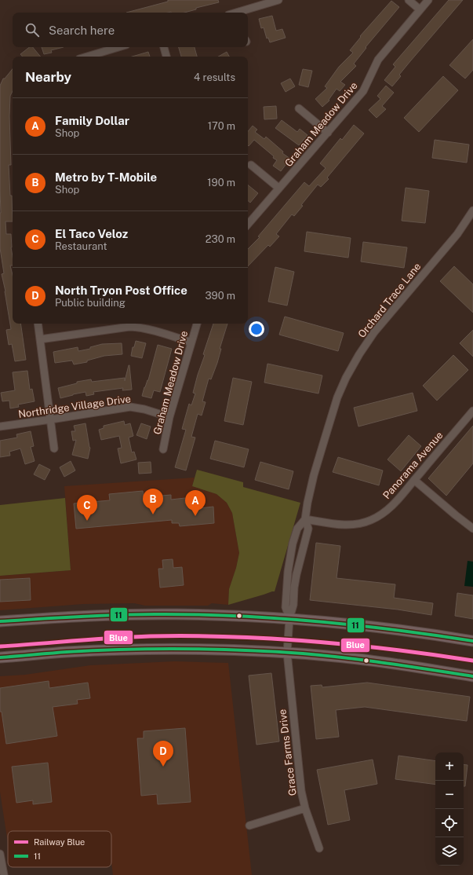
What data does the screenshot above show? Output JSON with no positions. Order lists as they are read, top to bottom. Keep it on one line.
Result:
{"streets":{"street":["Graham Meadow Drive","Orchard Trace Lane","Northridge Village Drive","Panorama Avenue","Grace Farms Drive"]},"crossings":[["Graham Meadow Drive","Northridge Village Drive"],["Orchard Trace Lane","Panorama Avenue"],["Orchard Trace Lane","Grace Farms Drive"]],"lines":["transit line 11","rail line Blue"],"legend":["Railway Blue","11"],"page":{"search":"Search here","heading":["Nearby","4 results"],"list":[{"mark":"A","name":"Family Dollar","note":"Shop","value":"170 m"},{"mark":"B","name":"Metro by T-Mobile","note":"Shop","value":"190 m"},{"mark":"C","name":"El Taco Veloz","note":"Restaurant","value":"230 m"},{"mark":"D","name":"North Tryon Post Office","note":"Public building","value":"390 m"}],"pins":["B","A","C","D"],"map_buttons":["+","−"]}}
